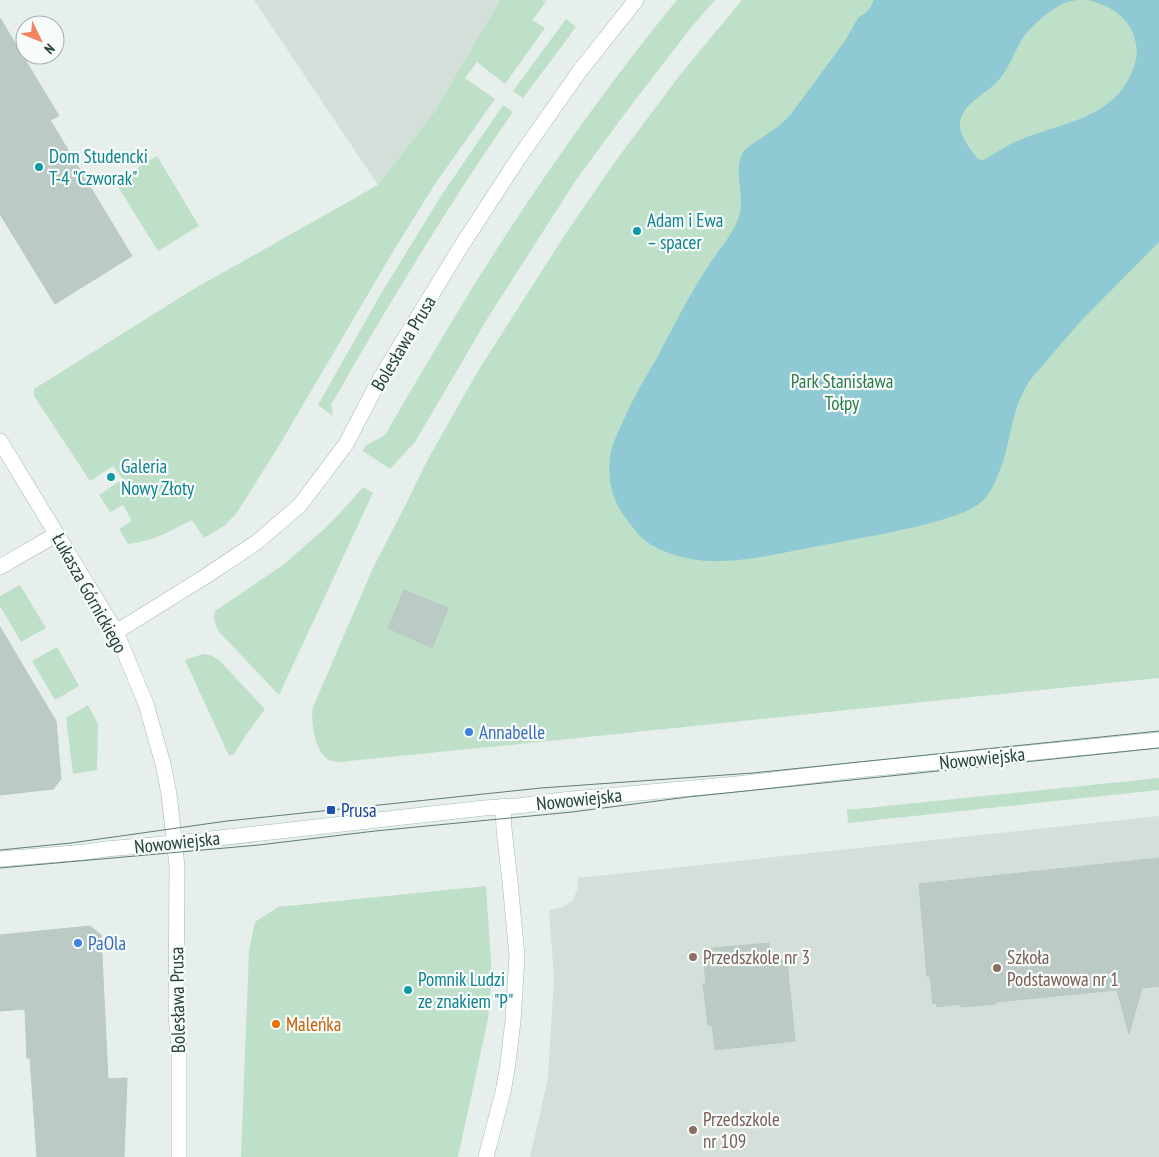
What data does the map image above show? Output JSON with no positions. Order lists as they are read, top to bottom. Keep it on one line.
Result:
{"streets":{"street":["Bolesława Prusa","Łukasza Górnickiego","Nowowiejska"]},"crossings":[["Bolesława Prusa","Łukasza Górnickiego"],["Bolesława Prusa","Nowowiejska"],["Łukasza Górnickiego","Nowowiejska"]],"parks":["Park Stanisława Tołpy"],"places":{"other":["Dom Studencki T-4 \"Czworak\"","Adam i Ewa – spacer","Galeria Nowy Złoty","Annabelle","PaOla","Przedszkole nr 3","Szkoła Podstawowa nr 1","Pomnik Ludzi ze znakiem \"P\"","Maleńka","Przedszkole nr 109"],"transit":["Prusa"]},"north":"bottom right"}
